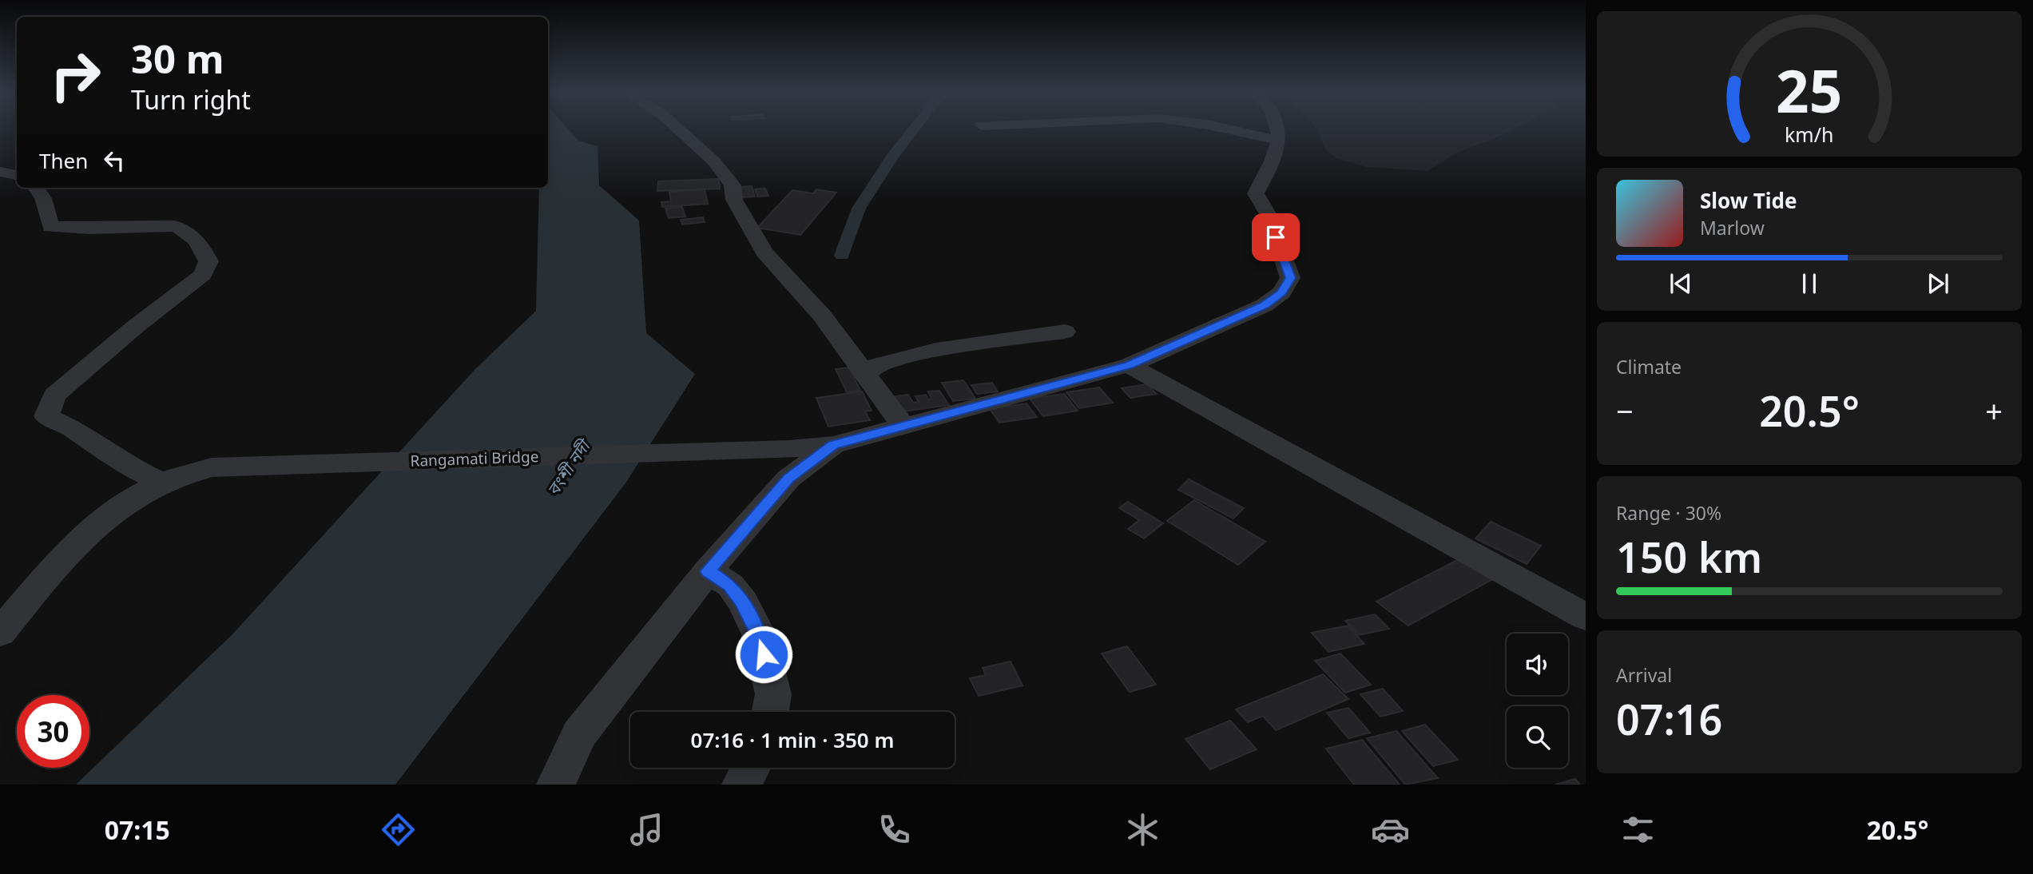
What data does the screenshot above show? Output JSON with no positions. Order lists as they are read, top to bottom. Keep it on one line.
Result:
{"streets":{"street":["Rangamati Bridge"]},"water":["বংশী নদী"],"page":{"turn":["30 m","Turn right"],"then":"Then","song":["Slow Tide","Marlow"],"tile":["Climate",["Range · 30%","150 km"],["Arrival","07:16"]],"heat":["−","20.5°","+"],"limit":"30","trip":"07:16 · 1 min · 350 m","tabs":["07:15","20.5°"],"gauge":["25","km/h"]}}
